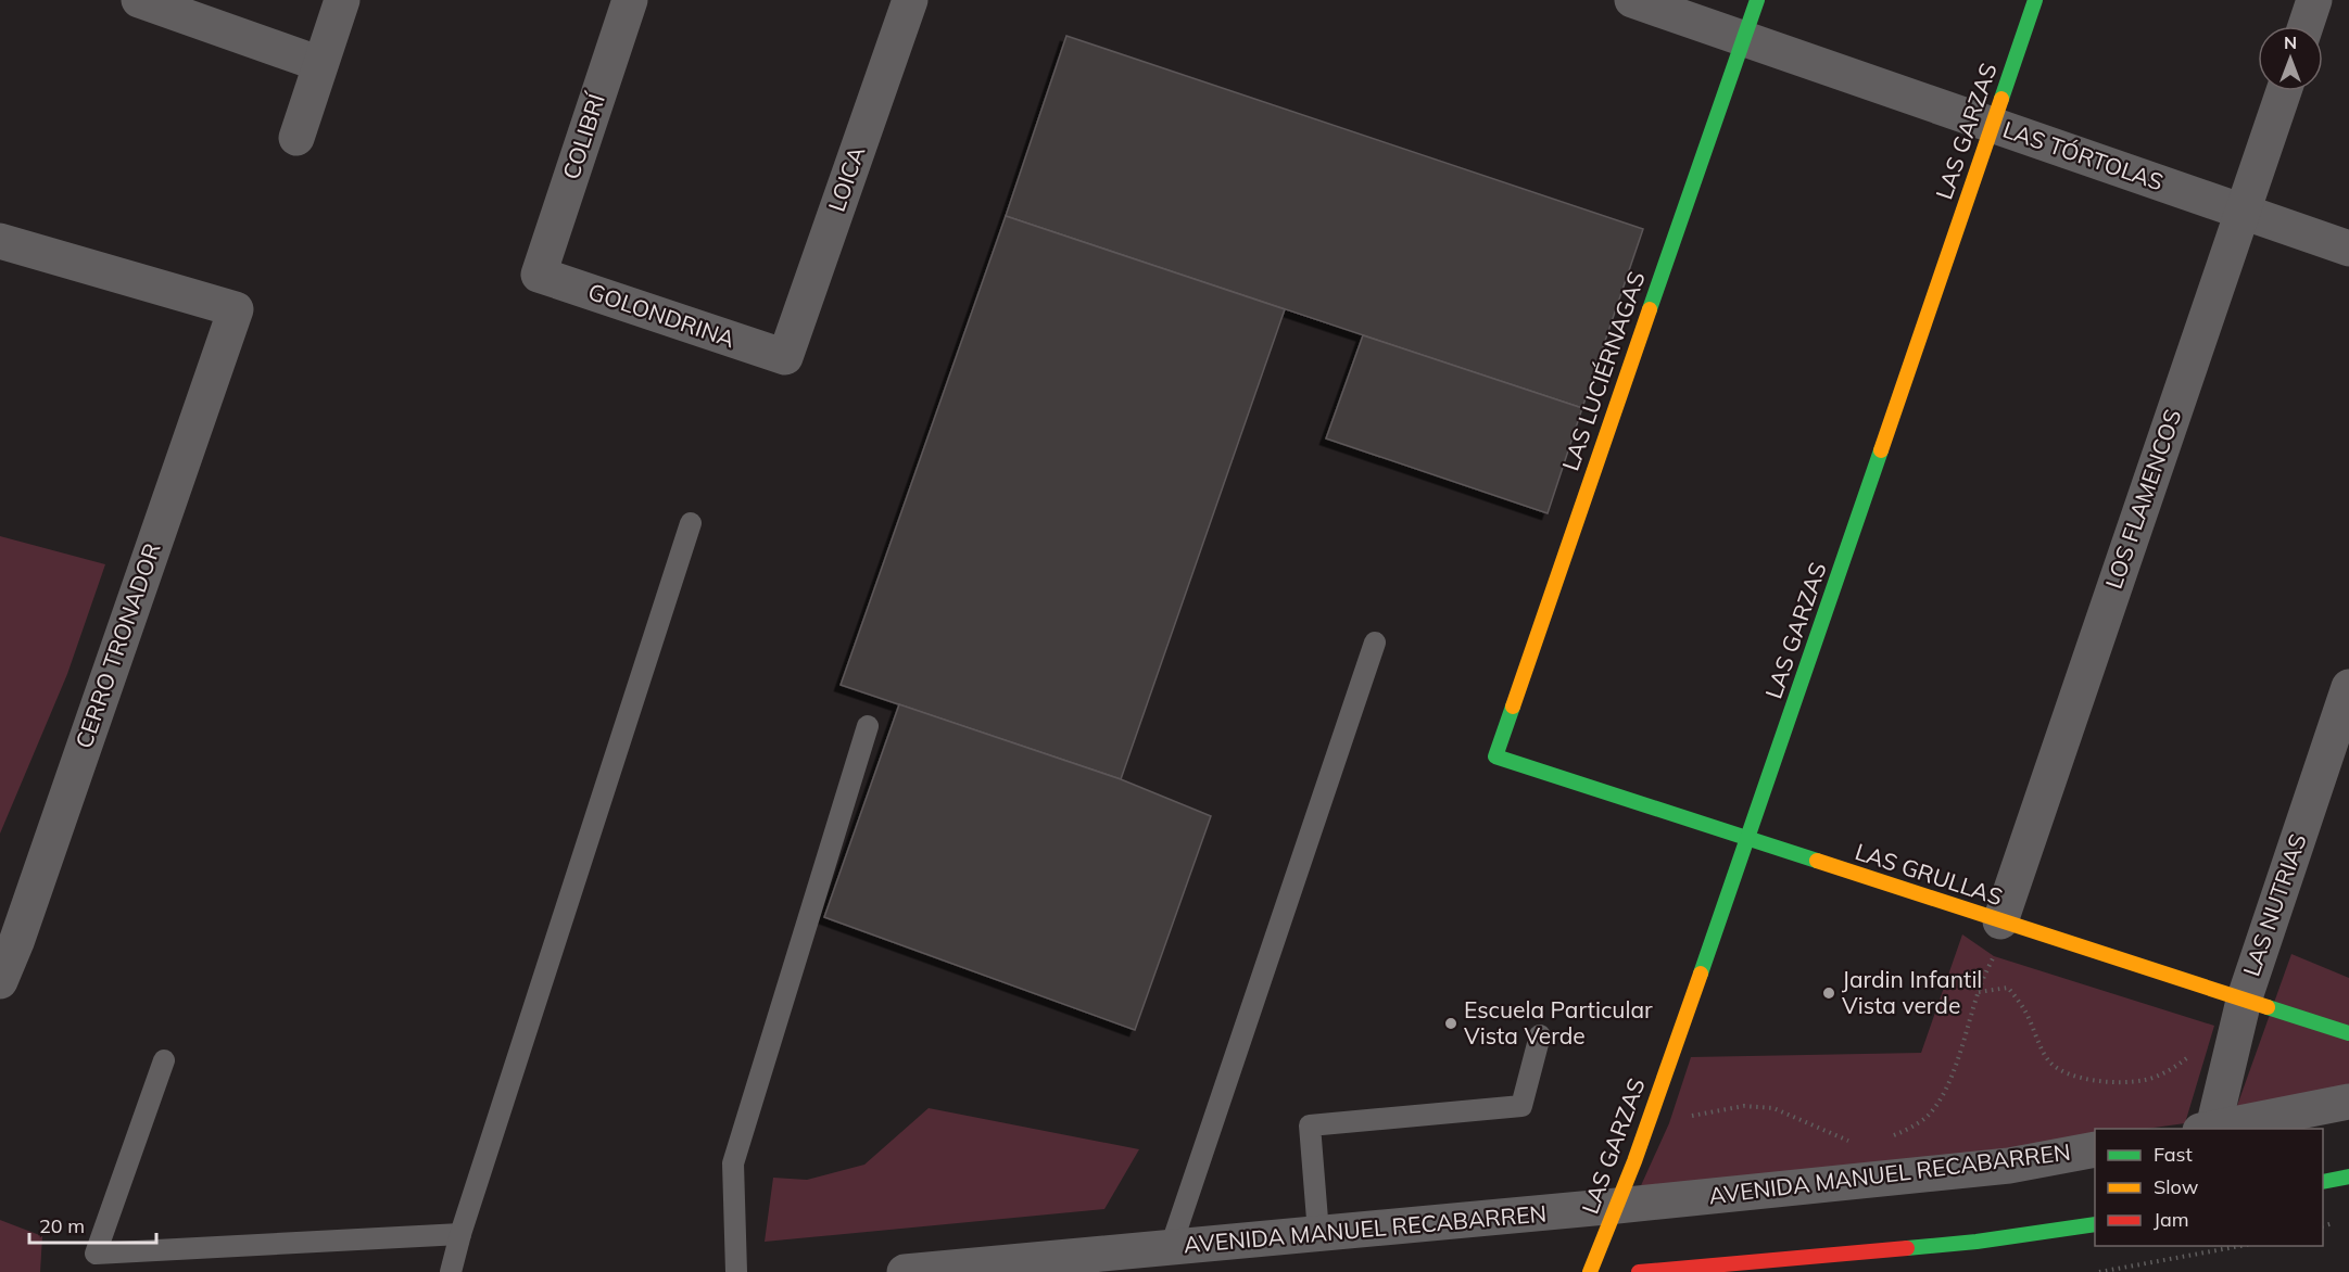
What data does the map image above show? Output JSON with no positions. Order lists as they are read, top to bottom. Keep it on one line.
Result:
{"streets":{"street":["LAS GARZAS","COLIBRÍ","LAS TÓRTOLAS","LOICA","GOLONDRINA","LAS LUCIÉRNAGAS","LOS FLAMENCOS","CERRO TRONADOR","LAS GRULLAS","LAS NUTRIAS","AVENIDA MANUEL RECABARREN"]},"crossings":[["LAS GARZAS","LAS TÓRTOLAS"],["LAS GARZAS","LAS GRULLAS"],["LAS GARZAS","AVENIDA MANUEL RECABARREN"],["COLIBRÍ","GOLONDRINA"],["LAS TÓRTOLAS","LAS LUCIÉRNAGAS"],["LAS TÓRTOLAS","LOS FLAMENCOS"],["LOICA","GOLONDRINA"],["LAS LUCIÉRNAGAS","LAS GRULLAS"],["LOS FLAMENCOS","LAS GRULLAS"],["LAS GRULLAS","LAS NUTRIAS"]],"places":["Jardin Infantil Vista verde","Escuela Particular Vista Verde"],"legend":["Fast","Slow","Jam"],"scale_bar":"20 m","north":"top"}
